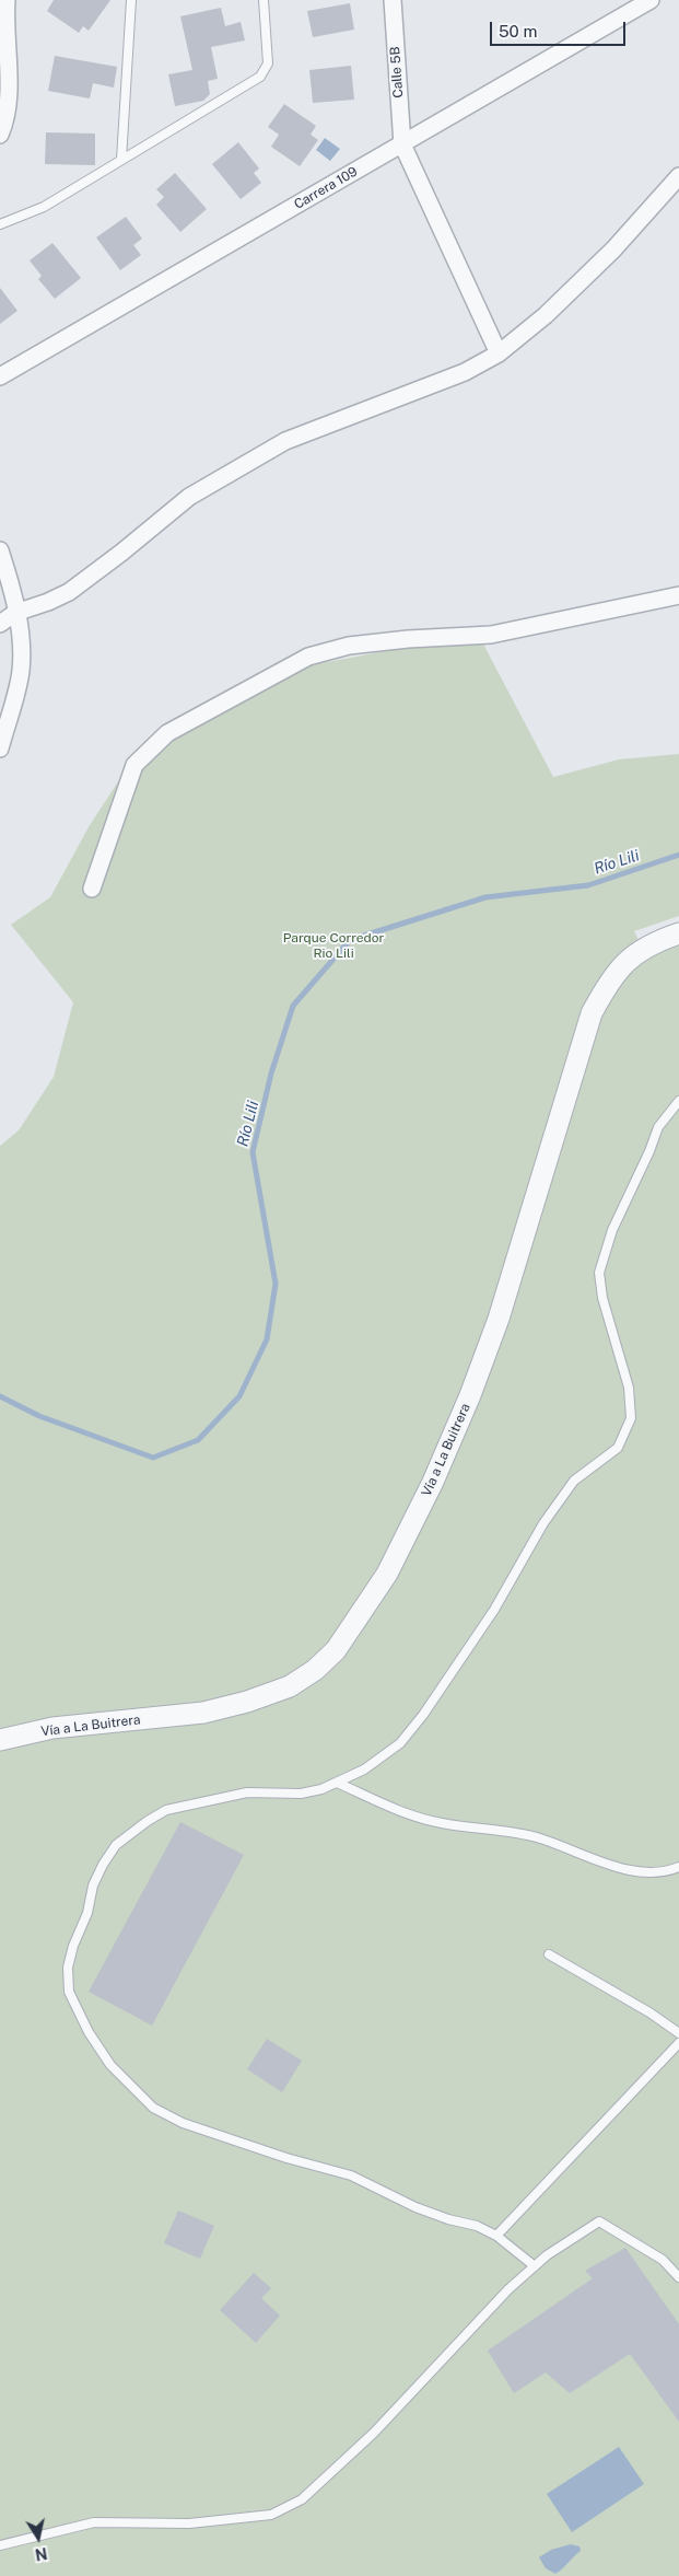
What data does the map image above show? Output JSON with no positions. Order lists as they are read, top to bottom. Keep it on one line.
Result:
{"streets":{"street":["Calle 5B","Carrera 109","Vía a La Buitrera"]},"crossings":[["Calle 5B","Carrera 109"]],"water":["Río Lili"],"parks":["Parque Corredor Rio Lili"],"scale_bar":"50 m","north":"bottom"}
